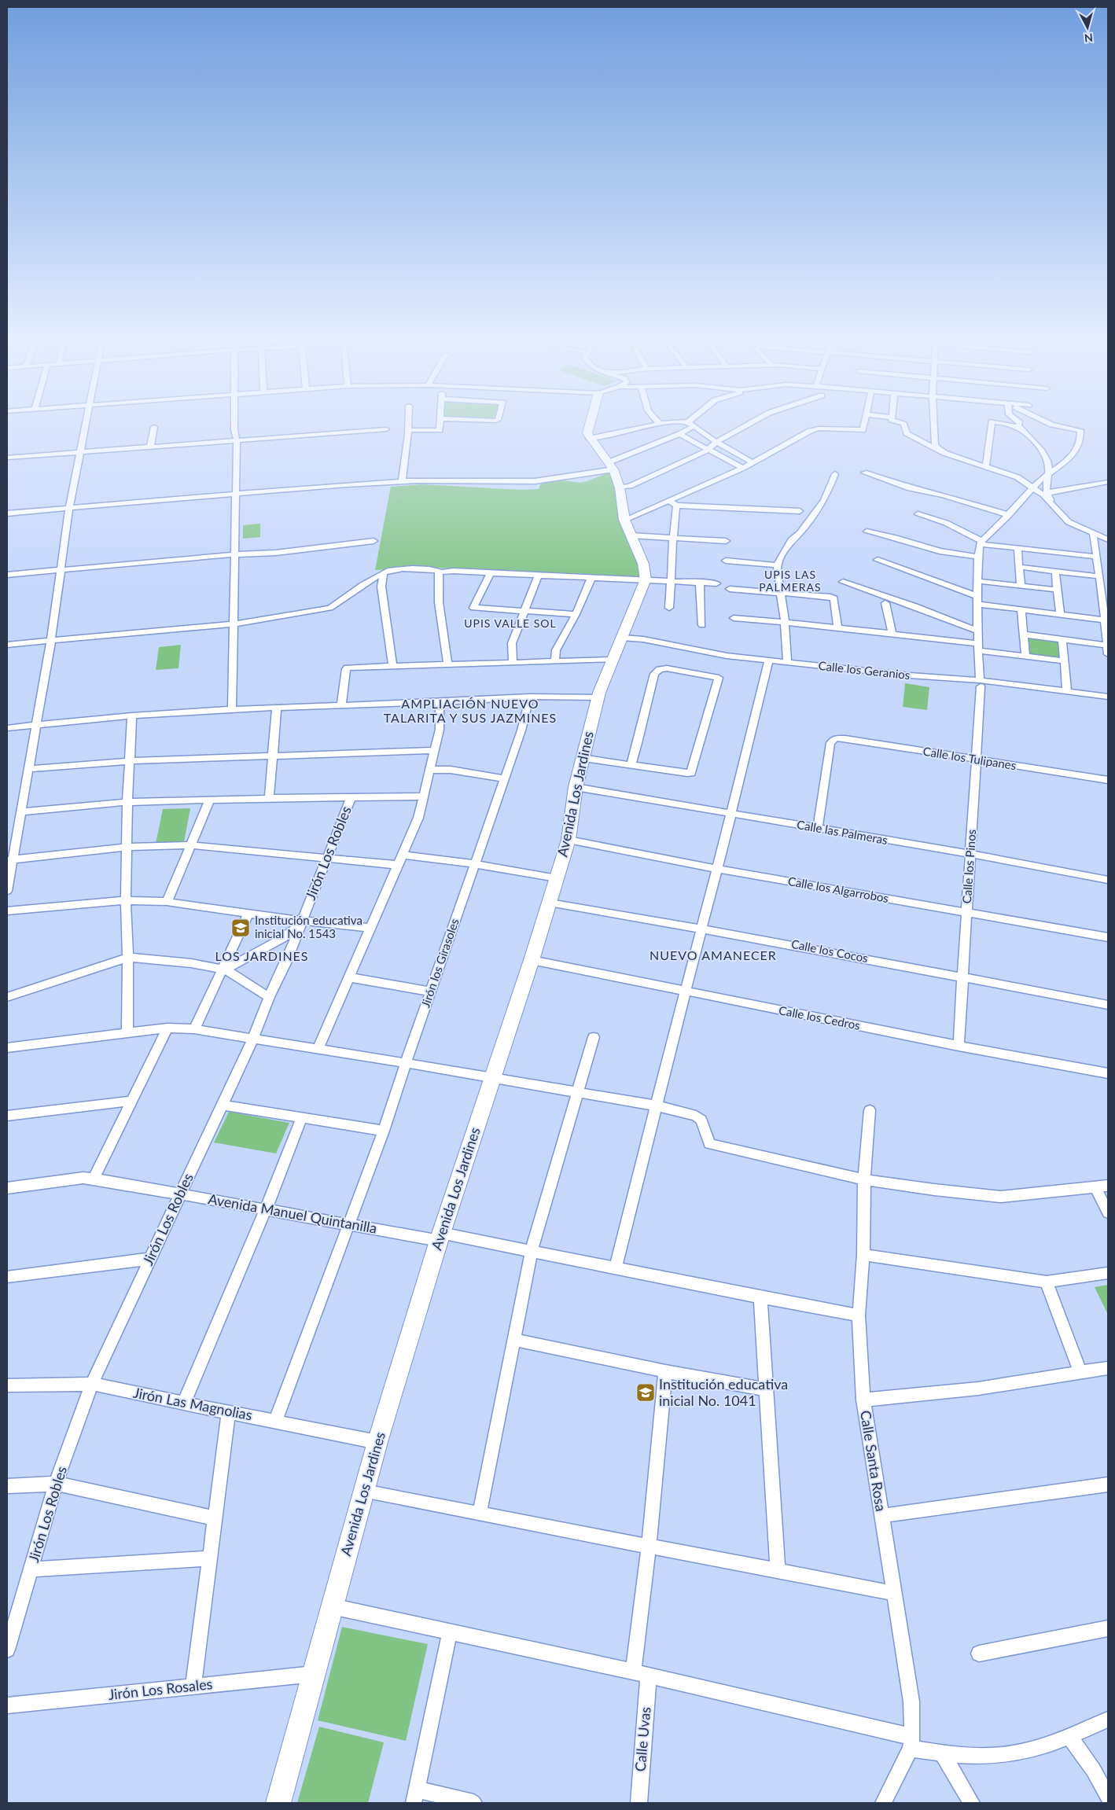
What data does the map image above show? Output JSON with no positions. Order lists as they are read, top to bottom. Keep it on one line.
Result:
{"streets":{"street":["Calle los Geranios","Calle los Tulipanes","Avenida Los Jardines","Calle las Palmeras","Jirón Los Robles","Calle los Pinos","Calle los Algarrobos","Calle los Cocos","Jirón los Girasoles","Calle los Cedros","Avenida Manuel Quintanilla","Jirón Las Magnolias","Calle Santa Rosa","Jirón Los Rosales","Calle Uvas"]},"crossings":[["Calle los Geranios","Avenida Los Jardines"],["Calle los Geranios","Calle los Pinos"],["Calle los Tulipanes","Calle las Palmeras"],["Calle los Tulipanes","Calle los Pinos"],["Avenida Los Jardines","Calle las Palmeras"],["Avenida Los Jardines","Calle los Algarrobos"],["Avenida Los Jardines","Calle los Cocos"],["Avenida Los Jardines","Calle los Cedros"],["Avenida Los Jardines","Avenida Manuel Quintanilla"],["Avenida Los Jardines","Jirón Las Magnolias"],["Avenida Los Jardines","Jirón Los Rosales"],["Calle las Palmeras","Calle los Pinos"],["Jirón Los Robles","Avenida Manuel Quintanilla"],["Jirón Los Robles","Jirón Las Magnolias"],["Calle los Pinos","Calle los Algarrobos"],["Calle los Pinos","Calle los Cocos"],["Calle los Pinos","Calle los Cedros"],["Jirón los Girasoles","Avenida Manuel Quintanilla"],["Jirón los Girasoles","Jirón Las Magnolias"],["Avenida Manuel Quintanilla","Calle Santa Rosa"]],"districts":["UPIS LAS PALMERAS","UPIS VALLE SOL","AMPLIACIÓN NUEVO TALARITA Y SUS JAZMINES","NUEVO AMANECER","LOS JARDINES"],"places":{"school or university":["Institución educativa inicial No. 1543","Institución educativa inicial No. 1041"]},"north":"bottom"}
